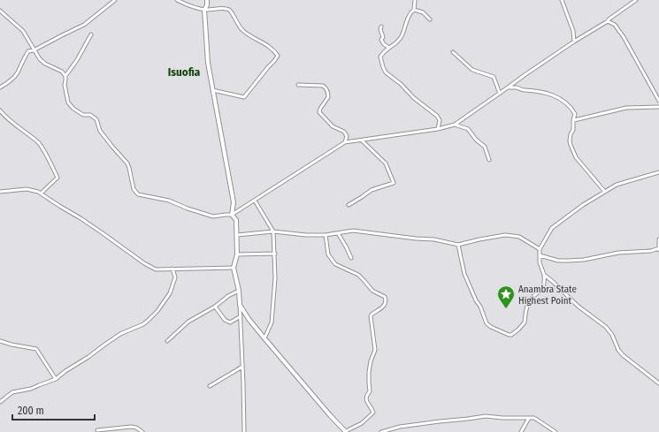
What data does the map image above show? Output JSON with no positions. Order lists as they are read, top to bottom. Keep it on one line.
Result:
{"districts":["Isuofia"],"places":{"place":["Anambra State Highest Point"]},"scale_bar":"200 m"}
